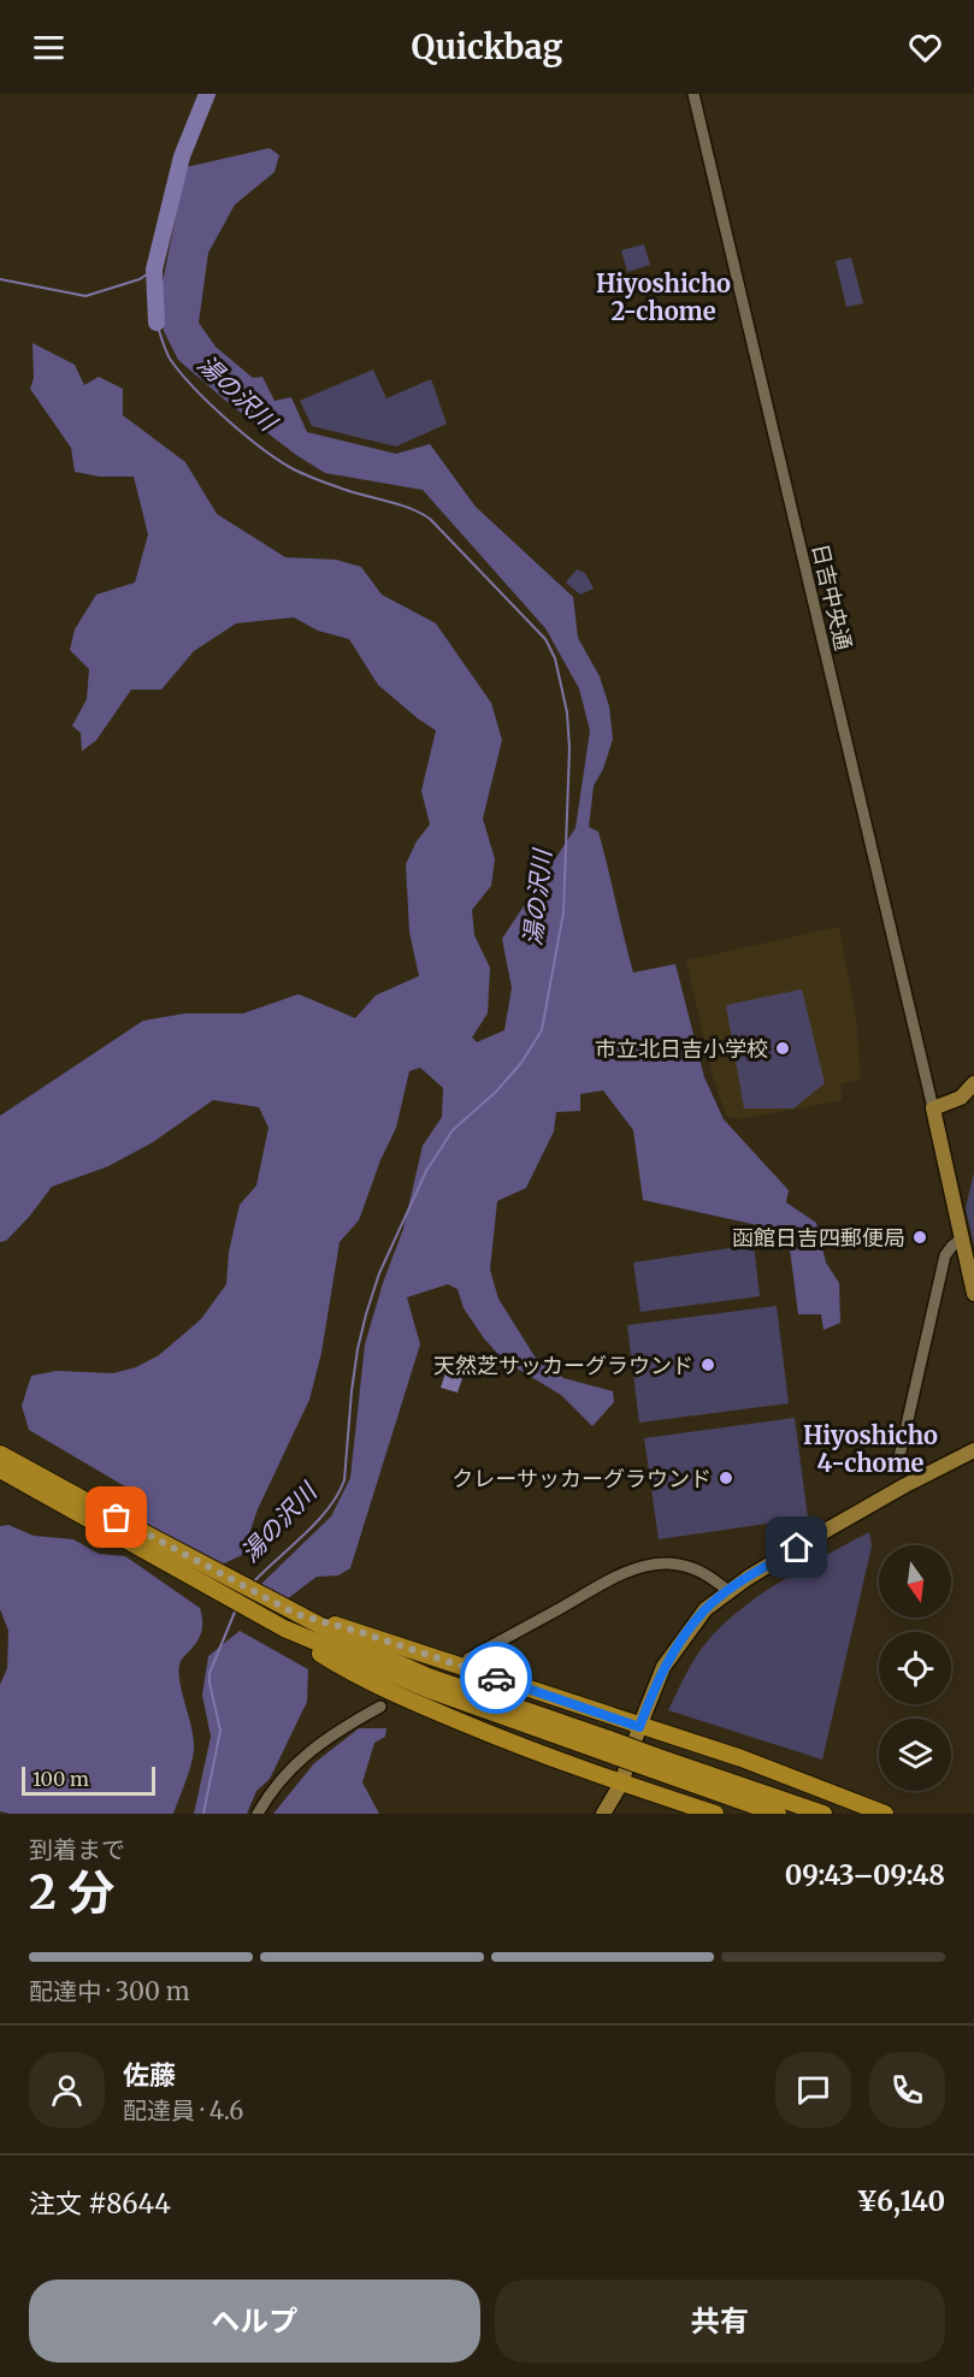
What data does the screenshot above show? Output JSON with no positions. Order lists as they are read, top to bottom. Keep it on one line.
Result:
{"streets":{"street":["日吉中央通"]},"districts":["Hiyoshicho 2-chome","Hiyoshicho 4-chome"],"water":["湯の沢川"],"places":["市立北日吉小学校","函館日吉四郵便局","天然芝サッカーグラウンド","クレーサッカーグラウンド"],"scale_bar":"100 m","north":"bottom","page":{"header":"Quickbag","scale":"100 m","heading":["2 分","到着まで","09:43–09:48"],"panel":["佐藤","配達員 · 4.6","注文 #8644","¥6,140"],"bar":"配達中 · 300 m","buttons":["ヘルプ","共有"]}}
